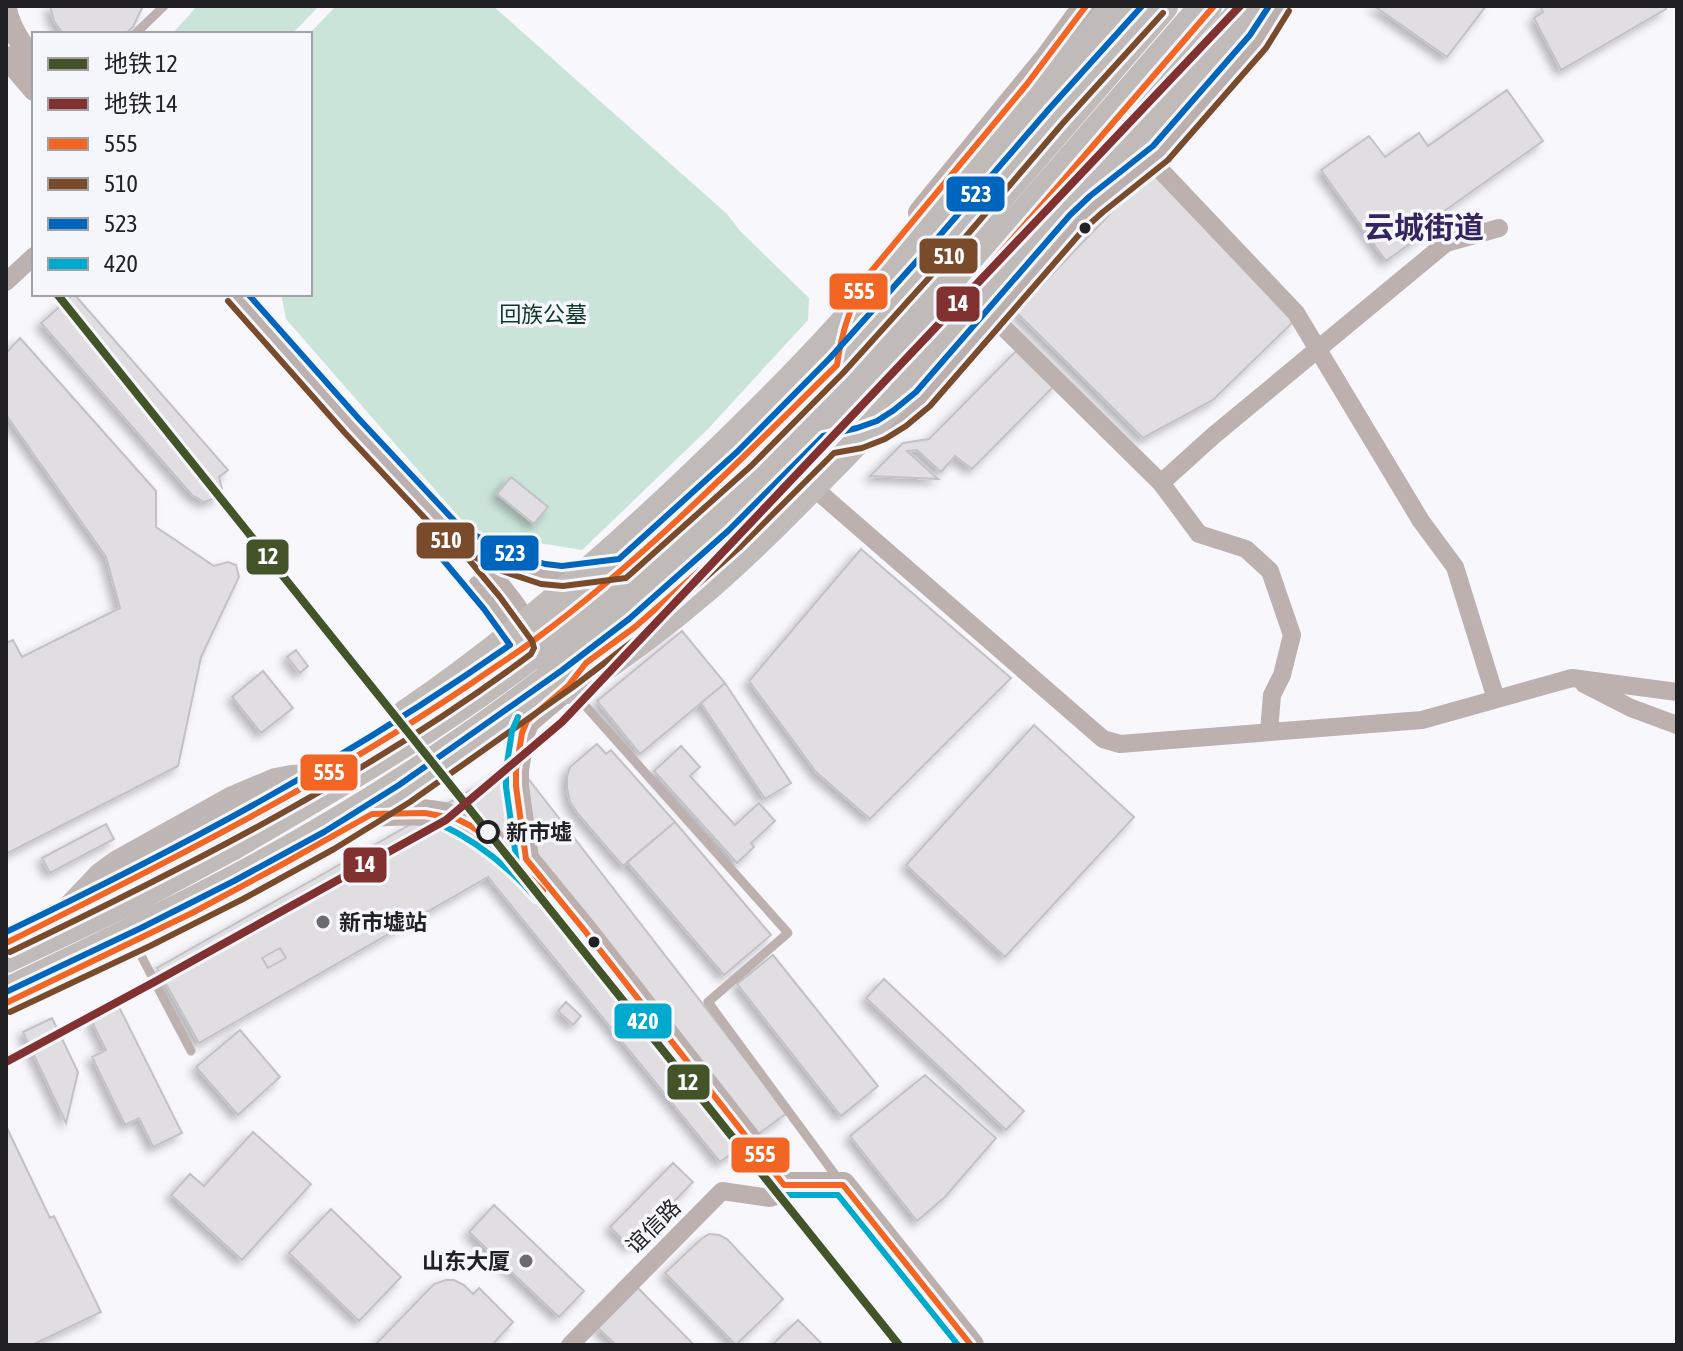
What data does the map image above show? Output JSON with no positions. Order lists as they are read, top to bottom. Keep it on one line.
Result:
{"streets":{"street":["谊信路"]},"districts":["云城街道"],"parks":["回族公墓"],"places":["新市墟","新市墟站","山东大厦"],"lines":["metro line 14","transit line 555","transit line 523","transit line 510","metro line 12","transit line 420"],"legend":["地铁 12","地铁 14","555","510","523","420"]}
